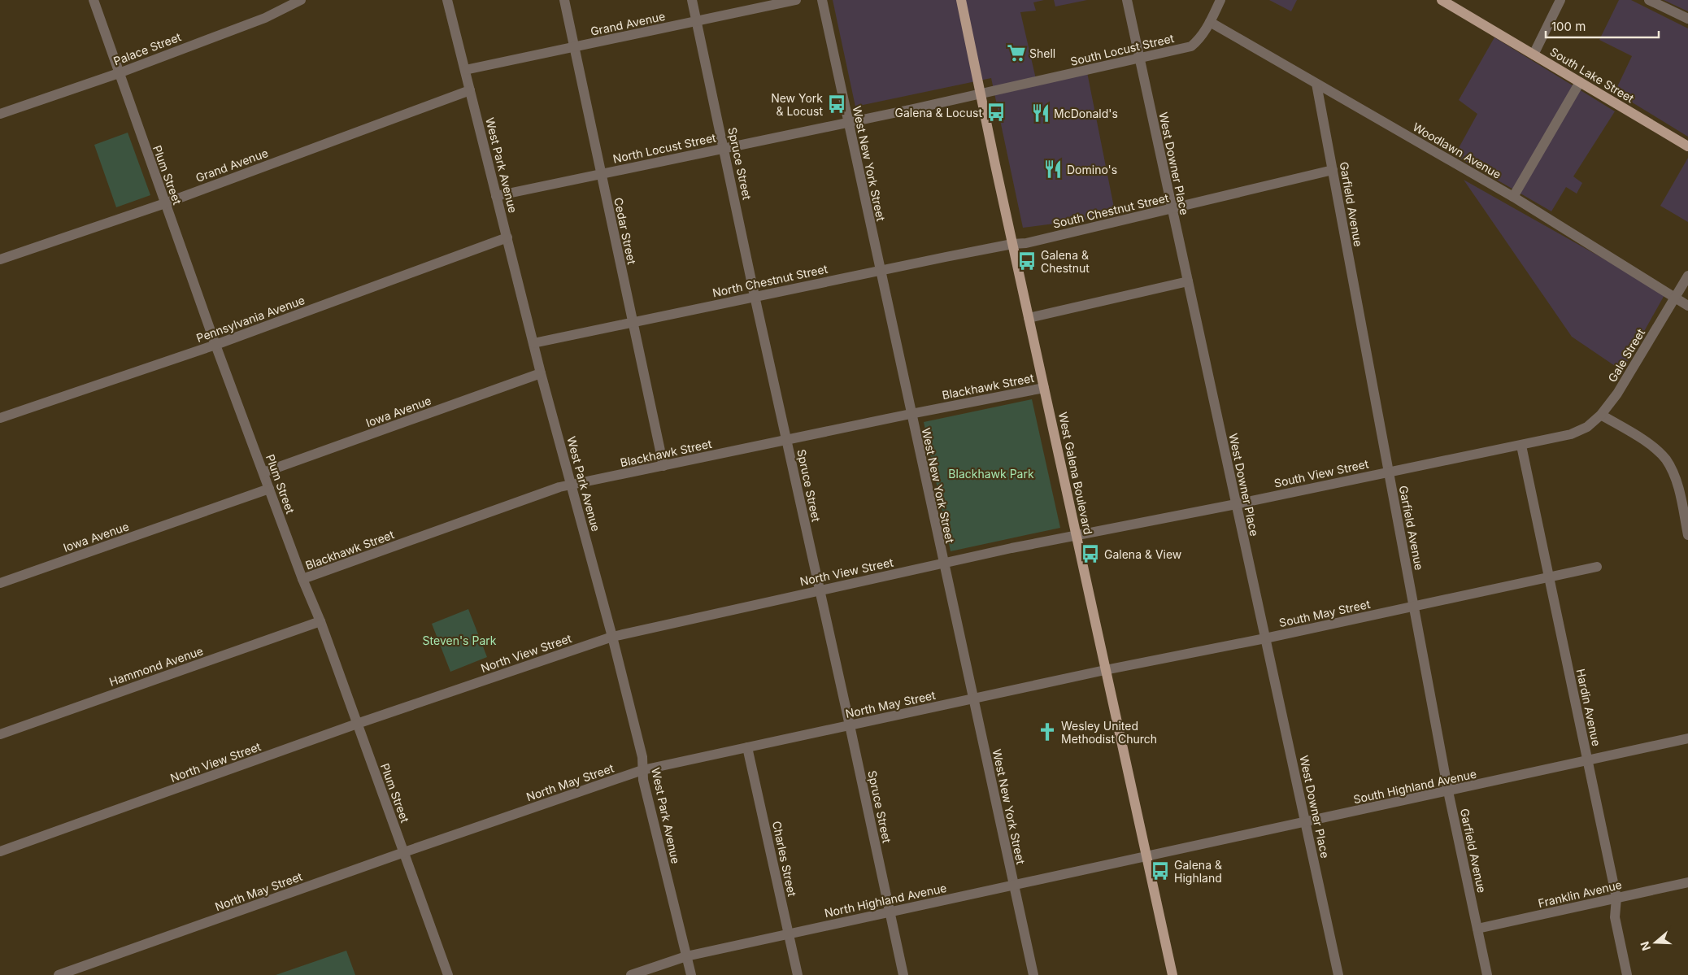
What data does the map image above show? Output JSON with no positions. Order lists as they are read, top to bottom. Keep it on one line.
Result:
{"streets":{"main road":["South Lake Street","West Galena Boulevard"],"street":["Grand Avenue","Palace Street","South Locust Street","North Locust Street","Woodlawn Avenue","Spruce Street","West New York Street","West Downer Place","West Park Avenue","Plum Street","Garfield Avenue","South Chestnut Street","Cedar Street","North Chestnut Street","Pennsylvania Avenue","Gale Street","Blackhawk Street","Iowa Avenue","South View Street","North View Street","South May Street","Hammond Avenue","North May Street","Hardin Avenue","South Highland Avenue","Charles Street","Franklin Avenue","North Highland Avenue"]},"crossings":[["Grand Avenue","Spruce Street"],["Grand Avenue","West Park Avenue"],["Grand Avenue","Plum Street"],["Grand Avenue","Cedar Street"],["Palace Street","Plum Street"],["South Locust Street","North Locust Street"],["South Locust Street","Woodlawn Avenue"],["South Locust Street","West Downer Place"],["South Locust Street","West Galena Boulevard"],["North Locust Street","Spruce Street"],["North Locust Street","West New York Street"],["North Locust Street","West Park Avenue"],["North Locust Street","Cedar Street"],["North Locust Street","West Galena Boulevard"],["Woodlawn Avenue","Garfield Avenue"],["Woodlawn Avenue","Gale Street"],["Spruce Street","North Chestnut Street"],["Spruce Street","Blackhawk Street"],["Spruce Street","North View Street"],["Spruce Street","North May Street"],["Spruce Street","North Highland Avenue"],["West New York Street","North Chestnut Street"],["West New York Street","Blackhawk Street"],["West New York Street","North View Street"],["West New York Street","North May Street"],["West New York Street","North Highland Avenue"],["West Downer Place","South Chestnut Street"],["West Downer Place","South View Street"],["West Downer Place","South May Street"],["West Downer Place","South Highland Avenue"],["West Park Avenue","North Chestnut Street"],["West Park Avenue","Pennsylvania Avenue"],["West Park Avenue","Blackhawk Street"],["West Park Avenue","Iowa Avenue"],["West Park Avenue","North View Street"],["West Park Avenue","North May Street"],["West Park Avenue","North Highland Avenue"],["Plum Street","Pennsylvania Avenue"],["Plum Street","Blackhawk Street"],["Plum Street","Iowa Avenue"],["Plum Street","North View Street"],["Plum Street","Hammond Avenue"],["Plum Street","North May Street"],["Garfield Avenue","South Chestnut Street"],["Garfield Avenue","South View Street"],["Garfield Avenue","South May Street"],["Garfield Avenue","South Highland Avenue"],["Garfield Avenue","Franklin Avenue"],["South Chestnut Street","North Chestnut Street"],["South Chestnut Street","West Galena Boulevard"],["Cedar Street","North Chestnut Street"],["Cedar Street","Blackhawk Street"],["North Chestnut Street","West Galena Boulevard"],["Gale Street","South View Street"],["Blackhawk Street","West Galena Boulevard"],["West Galena Boulevard","South View Street"],["West Galena Boulevard","North View Street"],["West Galena Boulevard","South May Street"],["West Galena Boulevard","North May Street"],["West Galena Boulevard","South Highland Avenue"],["West Galena Boulevard","North Highland Avenue"],["South View Street","North View Street"],["South View Street","Hardin Avenue"],["South May Street","North May Street"],["South May Street","Hardin Avenue"],["North May Street","Charles Street"],["Hardin Avenue","South Highland Avenue"],["Hardin Avenue","Franklin Avenue"],["South Highland Avenue","North Highland Avenue"],["Charles Street","North Highland Avenue"]],"parks":["Blackhawk Park","Steven's Park"],"places":{"supermarket":["Shell"],"bus stop":["New York & Locust","Galena & Locust","Galena & Chestnut","Galena & View","Galena & Highland"],"restaurant":["McDonald's","Domino's"],"church":["Wesley United Methodist Church"]},"scale_bar":"100 m","north":"left"}
